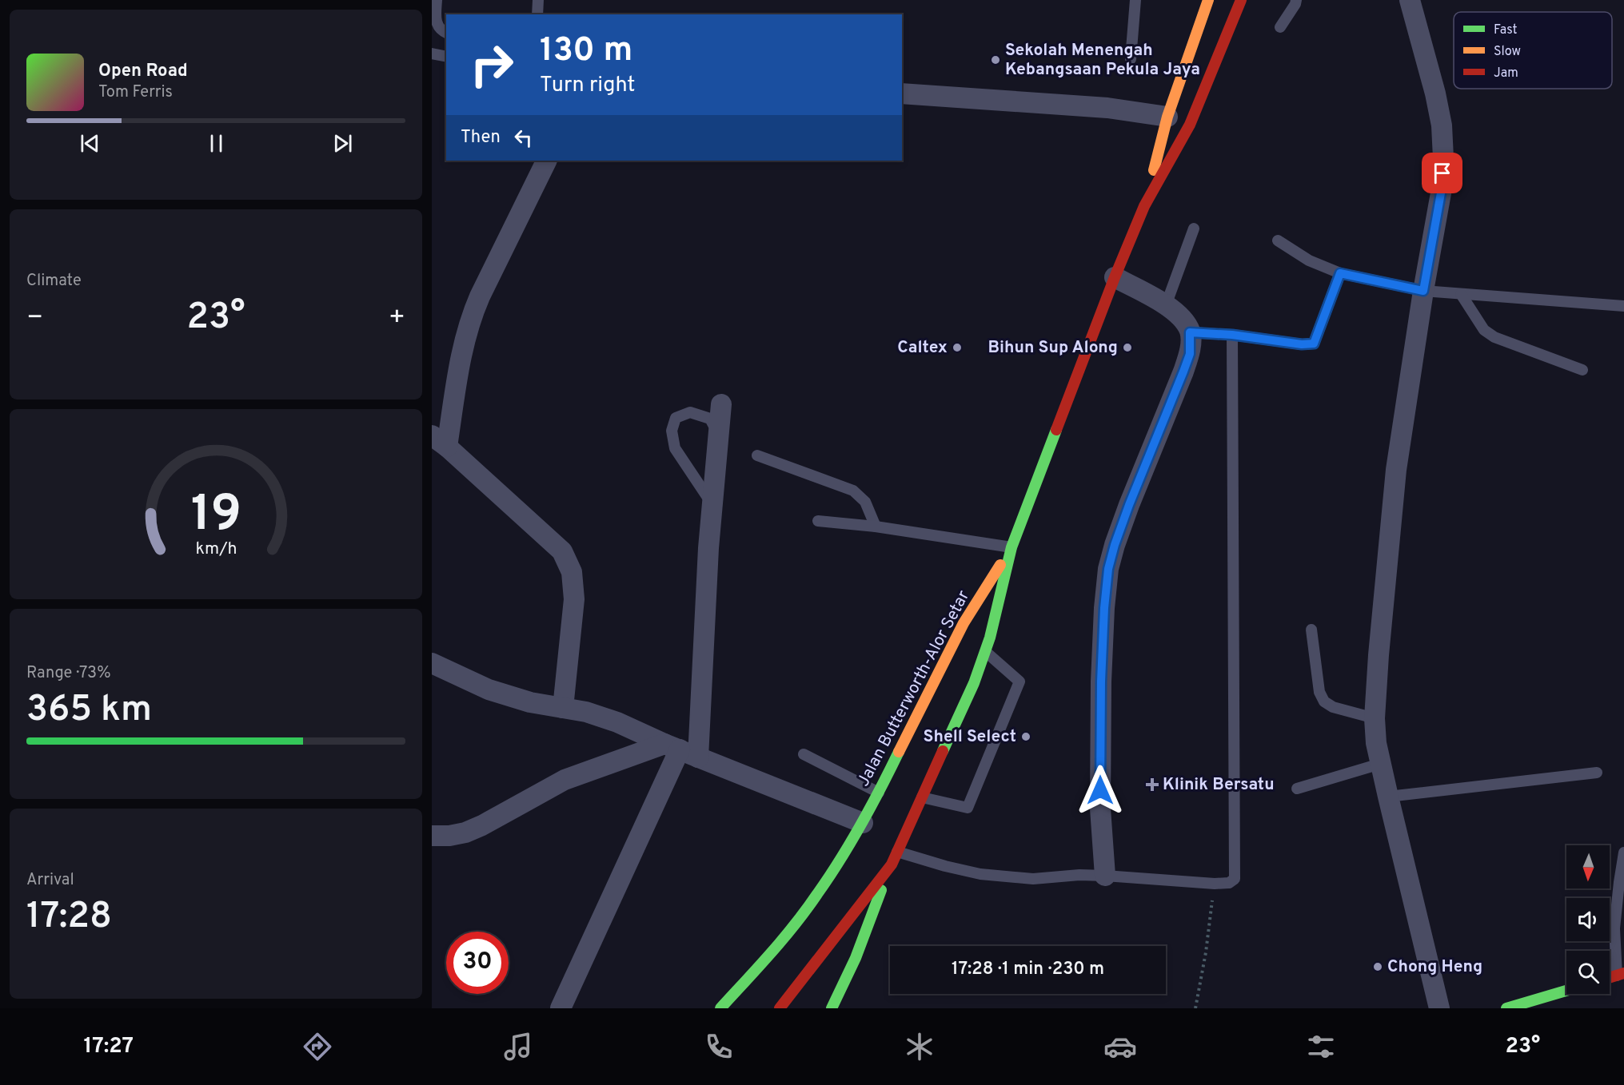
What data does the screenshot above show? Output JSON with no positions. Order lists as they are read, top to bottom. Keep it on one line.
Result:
{"streets":{"main road":["Jalan Butterworth-Alor Setar"]},"places":{"other":["Sekolah Menengah Kebangsaan Pekula Jaya","Caltex","Bihun Sup Along","Shell Select","Chong Heng"],"health":["Klinik Bersatu"]},"legend":["Fast","Slow","Jam"],"north":"bottom","page":{"turn":["130 m","Turn right"],"song":["Open Road","Tom Ferris"],"then":"Then","tile":["Climate",["Range · 73%","365 km"],["Arrival","17:28"]],"heat":["−","23°","+"],"limit":"30","trip":"17:28 · 1 min · 230 m","tabs":["17:27","23°"],"gauge":["19","km/h"]}}
